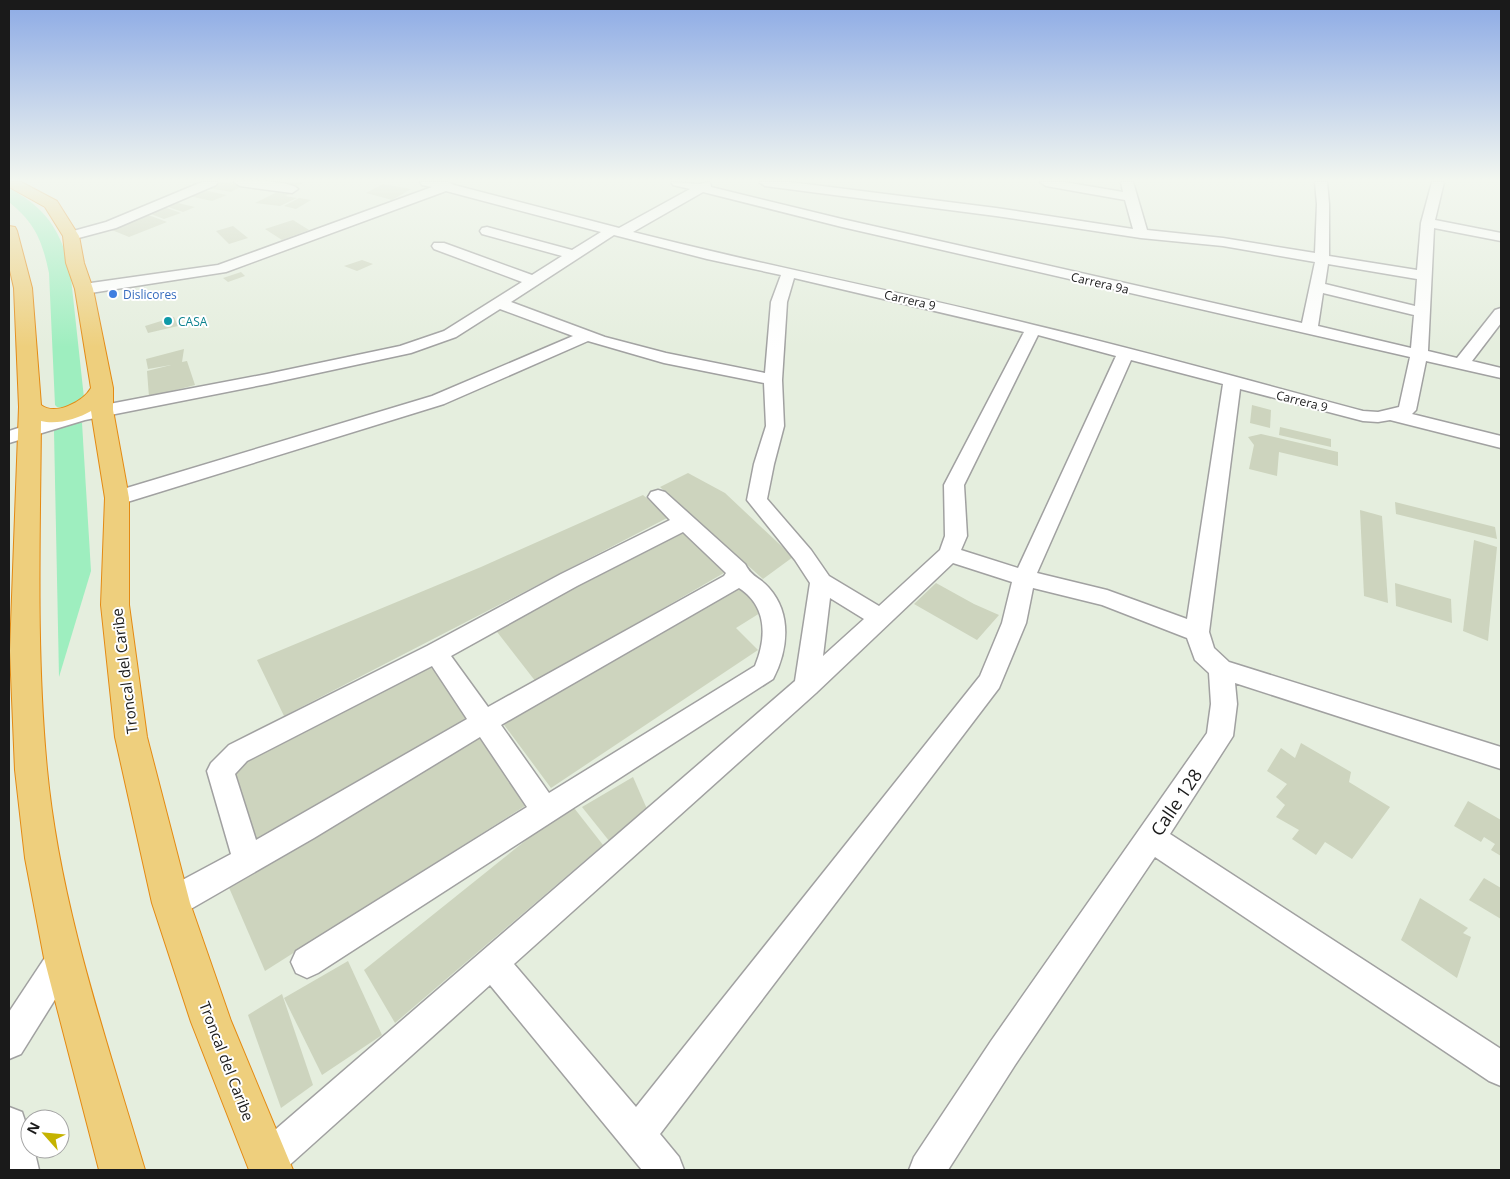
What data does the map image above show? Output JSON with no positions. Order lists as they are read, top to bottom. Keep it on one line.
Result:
{"streets":{"highway":["Troncal del Caribe"],"street":["Carrera 9a","Carrera 9","Calle 128"]},"places":["Dislicores","CASA"],"north":"top left"}
